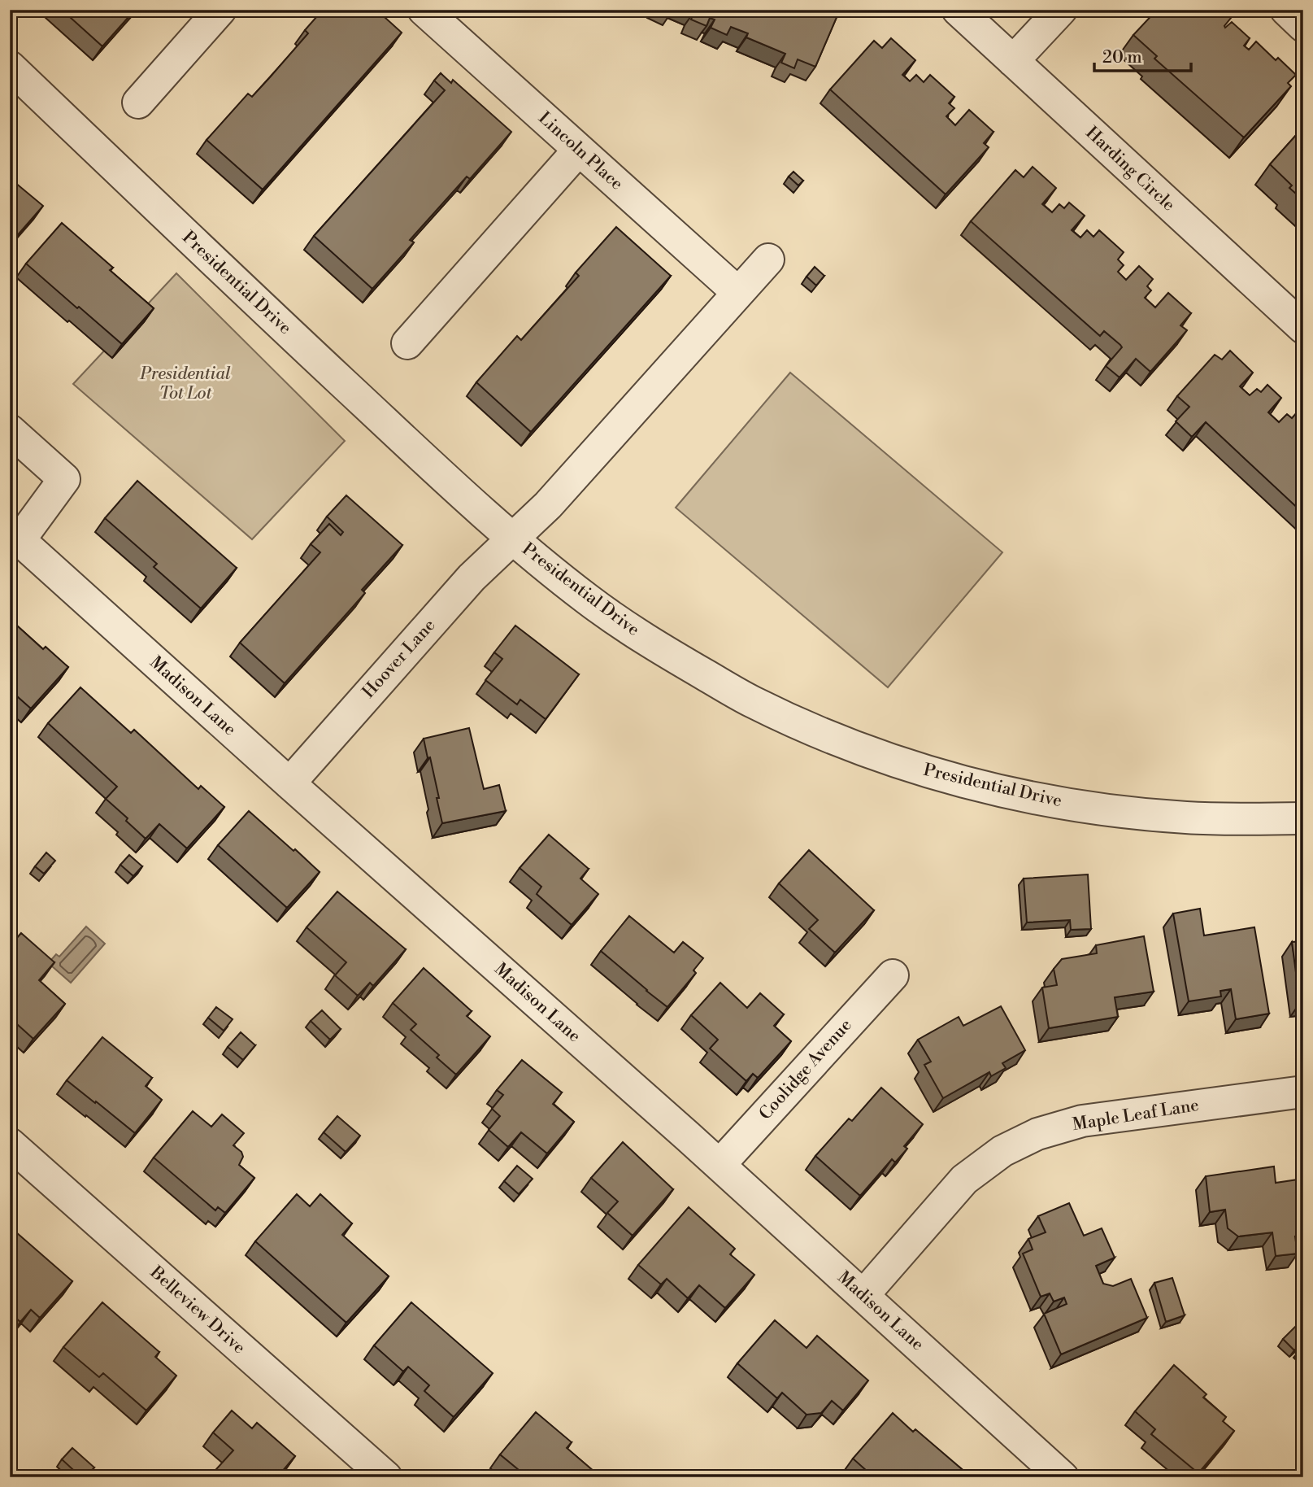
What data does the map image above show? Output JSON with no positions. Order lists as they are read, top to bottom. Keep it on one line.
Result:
{"streets":{"street":["Lincoln Place","Harding Circle","Presidential Drive","Hoover Lane","Madison Lane","Coolidge Avenue","Maple Leaf Lane","Belleview Drive"]},"crossings":[["Presidential Drive","Hoover Lane"],["Hoover Lane","Madison Lane"],["Madison Lane","Coolidge Avenue"],["Madison Lane","Maple Leaf Lane"]],"parks":["Presidential Tot Lot"],"scale_bar":"20 m"}
